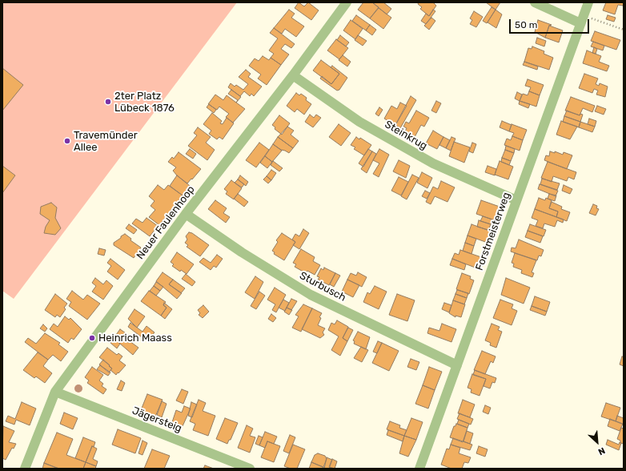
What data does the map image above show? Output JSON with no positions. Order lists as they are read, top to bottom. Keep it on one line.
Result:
{"streets":{"street":["Steinkrug","Neuer Faulenhoop","Forstmeisterweg","Sturbusch","Jägersteig"]},"crossings":[["Steinkrug","Neuer Faulenhoop"],["Steinkrug","Forstmeisterweg"],["Neuer Faulenhoop","Sturbusch"],["Neuer Faulenhoop","Jägersteig"],["Forstmeisterweg","Sturbusch"]],"places":["2ter Platz Lübeck 1876","Travemünder Allee","Heinrich Maass"],"scale_bar":"50 m","north":"bottom right"}
